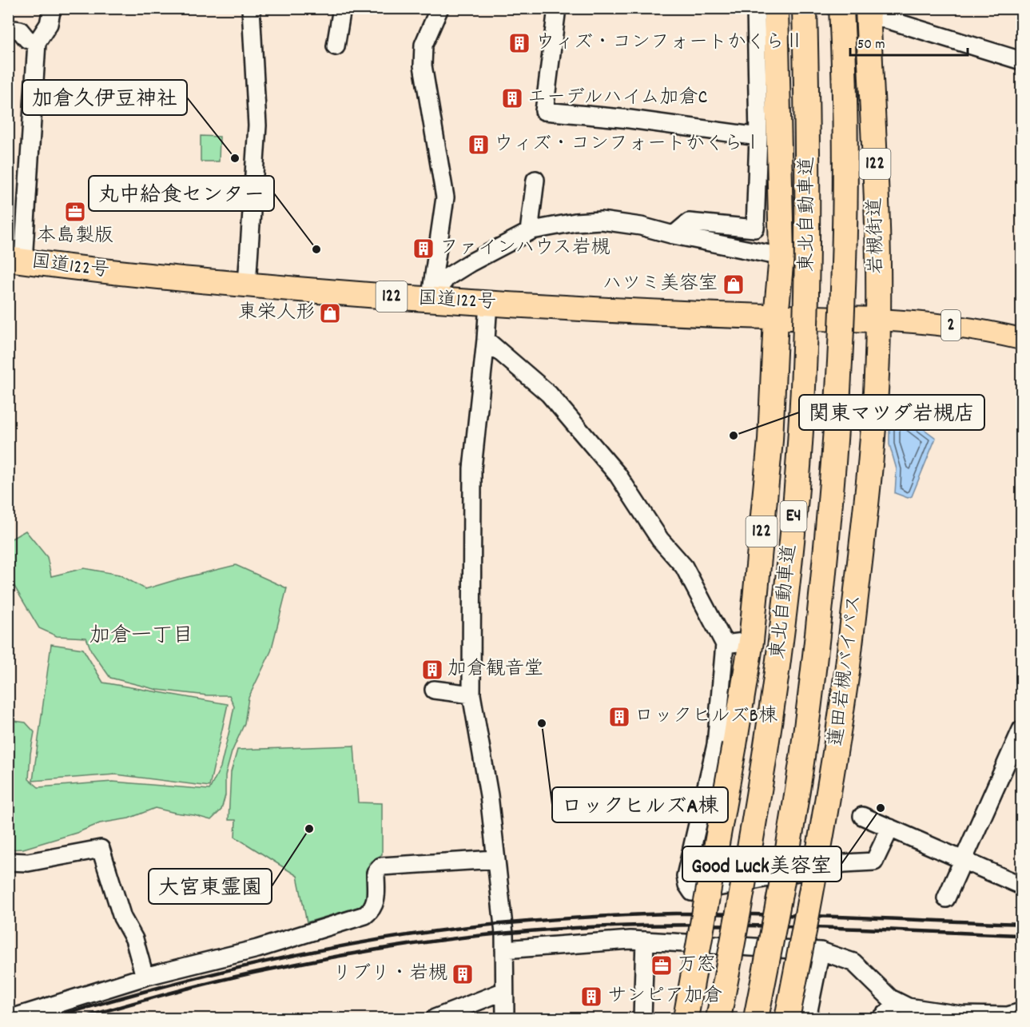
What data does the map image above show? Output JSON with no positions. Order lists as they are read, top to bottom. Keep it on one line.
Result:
{"streets":{"highway":["122","東北自動車道","岩槻街道","国道122号","E4","蓮田岩槻バイパス"],"main road":["2"]},"crossings":[["122","国道122号"],["岩槻街道","国道122号"],["岩槻街道","2"],["岩槻街道","蓮田岩槻バイパス"],["国道122号","2"],["国道122号","蓮田岩槻バイパス"],["2","蓮田岩槻バイパス"]],"districts":["加倉一丁目"],"places":{"building":["ウィズ・コンフォートかくらⅡ","エーデルハイム加倉C","ウィズ・コンフォートかくらⅠ","ファインハウス岩槻","加倉観音堂","ロックヒルズB棟","リブリ・岩槻","サンピア加倉"],"other":["加倉久伊豆神社","丸中給食センター","関東マツダ岩槻店","ロックヒルズA棟","Good Luck美容室","大宮東霊園"],"office":["本島製版","万窓"],"shop":["ハツミ美容室","東栄人形"]},"scale_bar":"50 m"}
